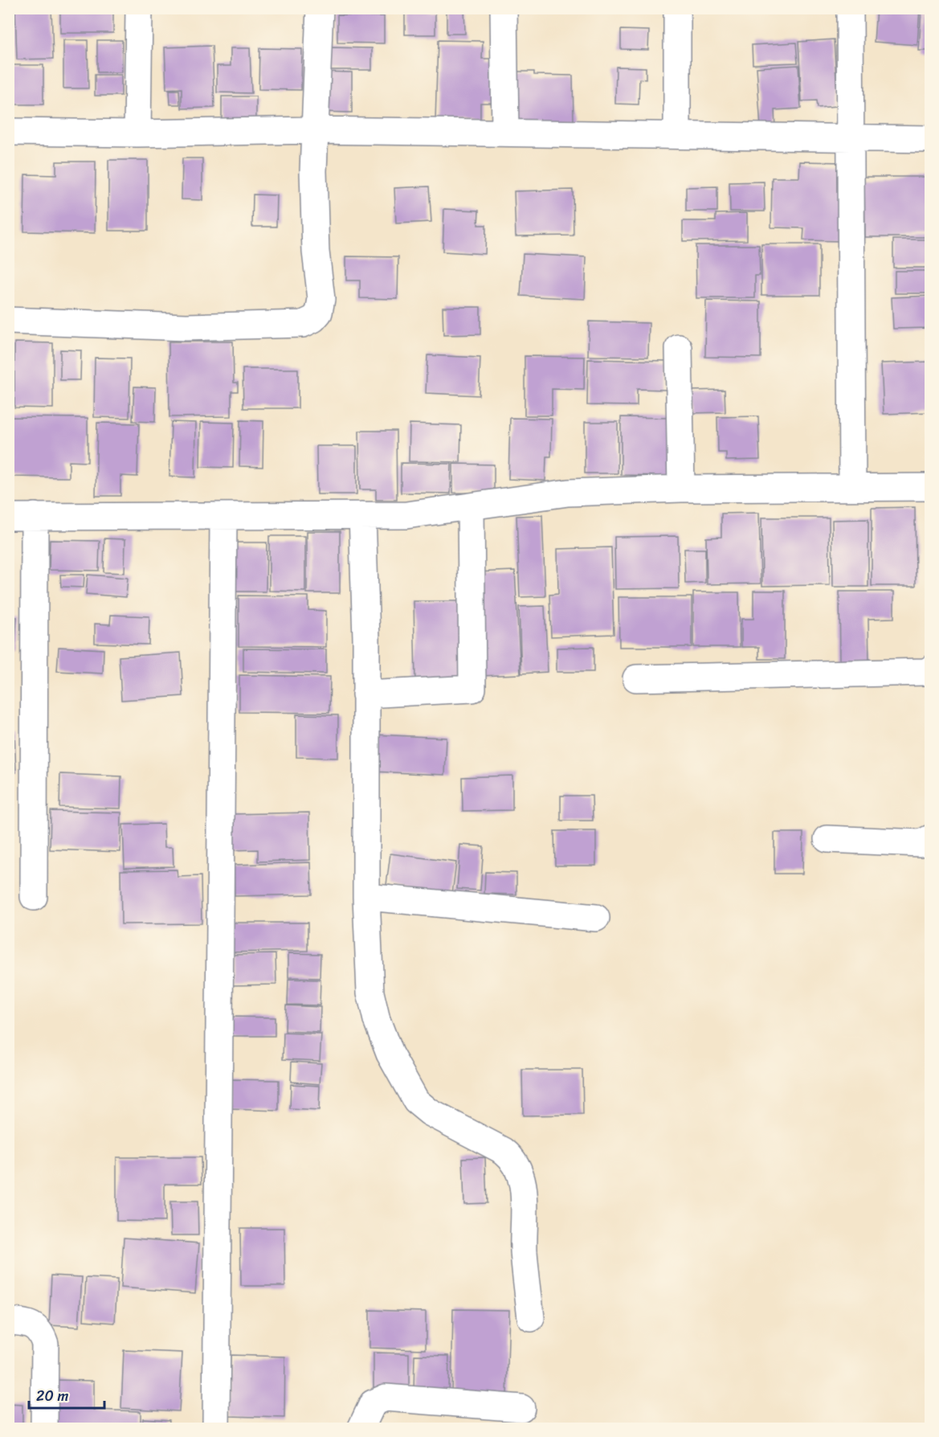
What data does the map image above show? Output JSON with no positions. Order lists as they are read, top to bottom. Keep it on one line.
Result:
{"scale_bar":"20 m"}
